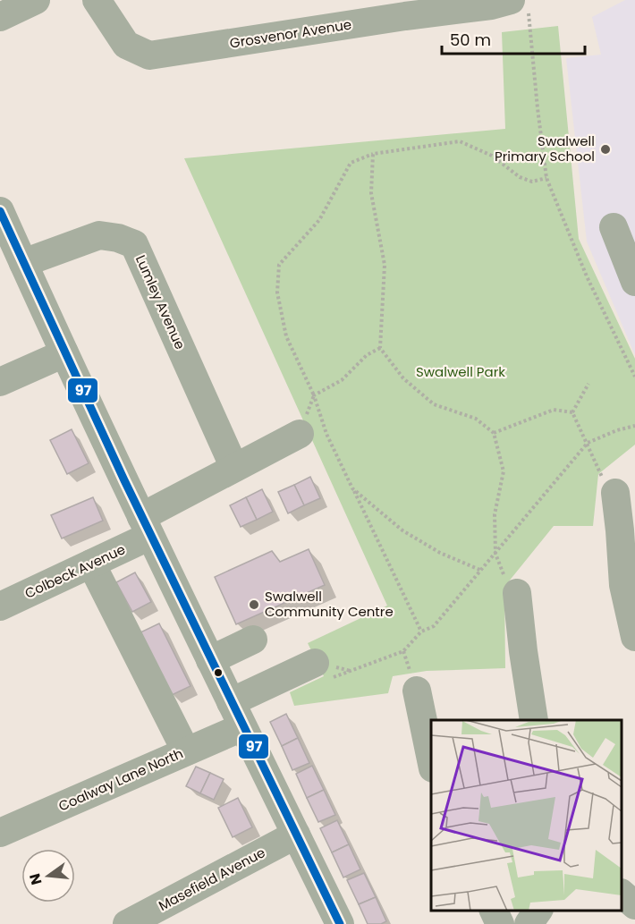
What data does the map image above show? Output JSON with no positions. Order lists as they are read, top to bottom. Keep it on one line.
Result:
{"streets":{"street":["Grosvenor Avenue","Lumley Avenue","Colbeck Avenue","Coalway Lane North","Masefield Avenue"]},"crossings":[["Lumley Avenue","Colbeck Avenue"]],"parks":["Swalwell Park"],"places":["Swalwell Primary School","Swalwell Community Centre"],"lines":["transit line 97"],"scale_bar":"50 m","north":"left"}
